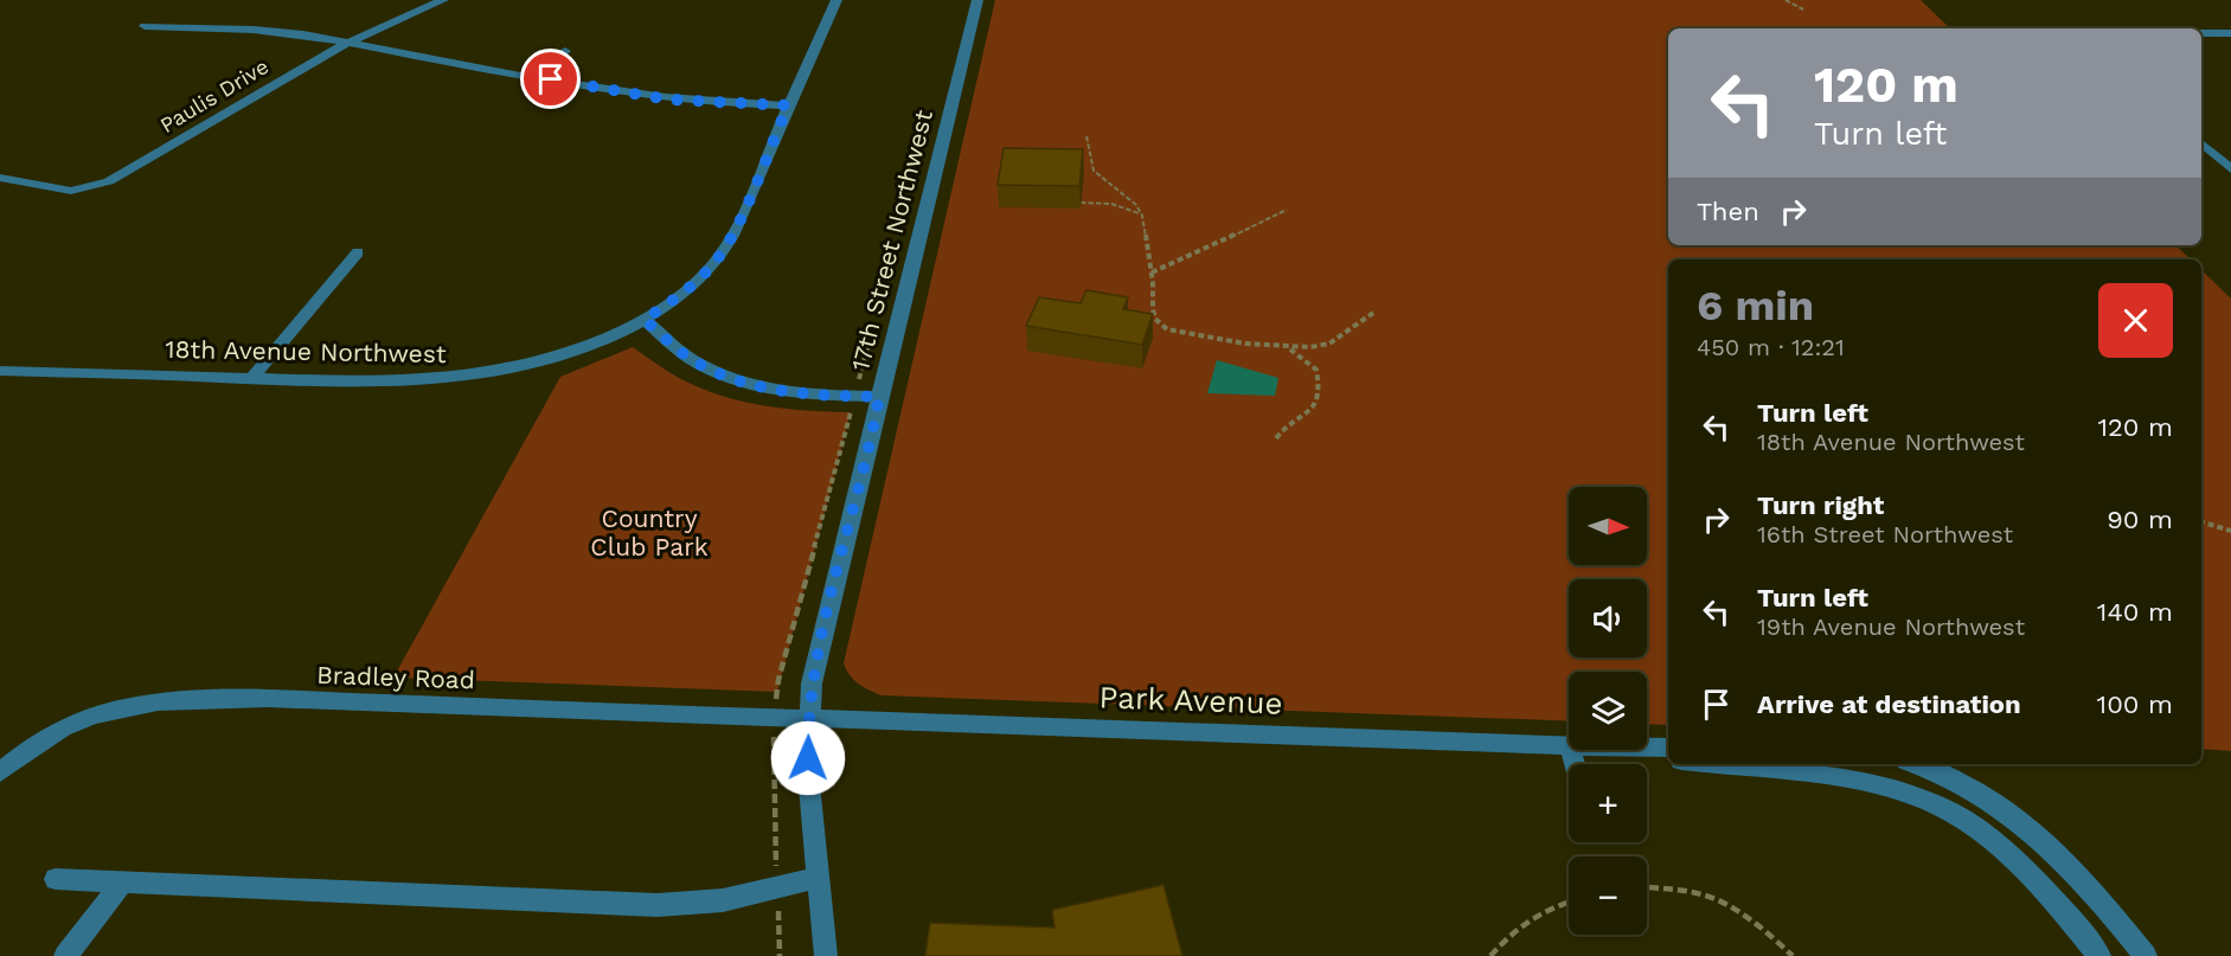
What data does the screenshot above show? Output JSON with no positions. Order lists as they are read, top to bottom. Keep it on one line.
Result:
{"streets":{"street":["Paulis Drive","17th Street Northwest","18th Avenue Northwest","Bradley Road","Park Avenue"]},"crossings":[["17th Street Northwest","Bradley Road"],["17th Street Northwest","Park Avenue"],["Bradley Road","Park Avenue"]],"parks":["Country Club Park"],"north":"right","page":{"turn":["120 m","Turn left"],"then":"Then","heading":["6 min","450 m · 12:21"],"list":[{"name":"Turn left","note":"18th Avenue Northwest","value":"120 m"},{"name":"Turn right","note":"16th Street Northwest","value":"90 m"},{"name":"Turn left","note":"19th Avenue Northwest","value":"140 m"},{"name":"Arrive at destination","value":"100 m"}],"map_buttons":["+","−"]}}
